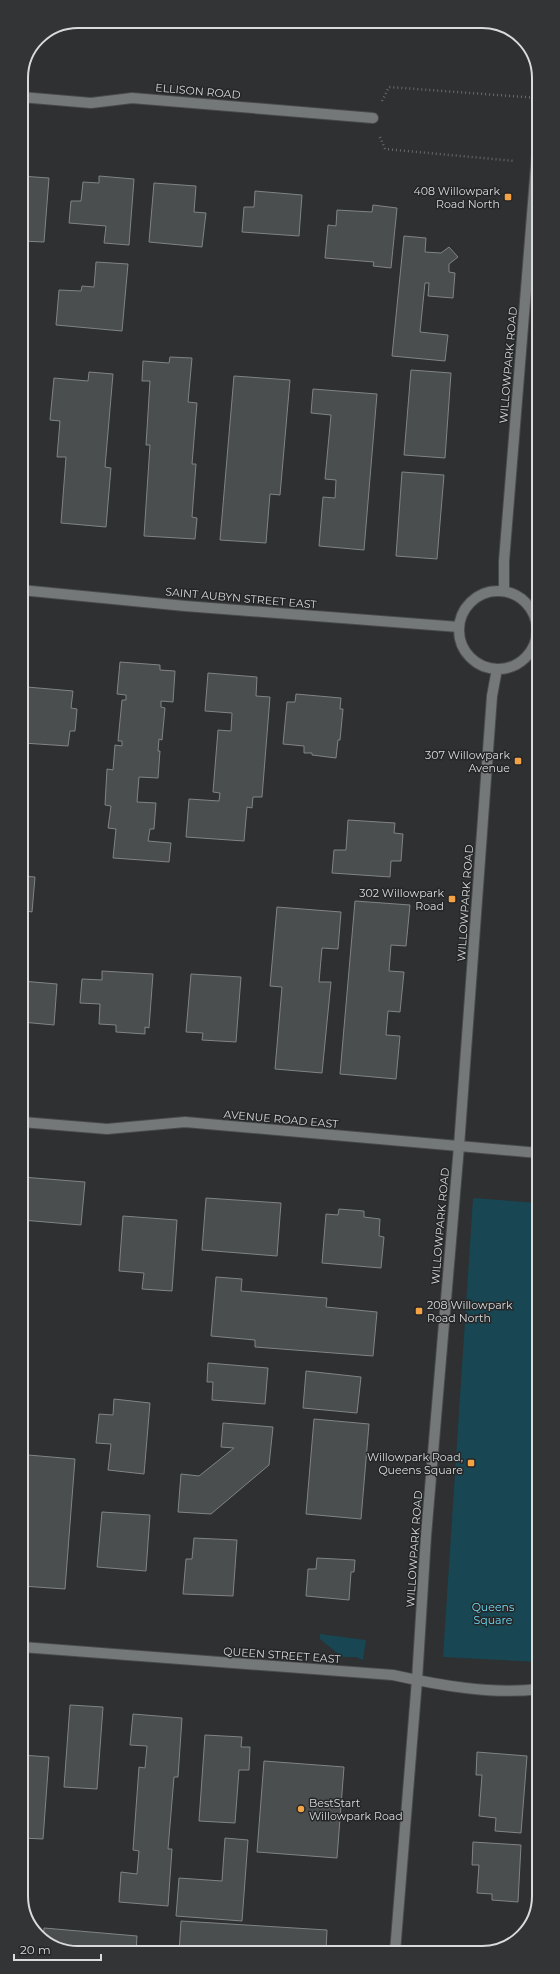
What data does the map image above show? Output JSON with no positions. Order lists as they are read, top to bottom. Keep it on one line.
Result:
{"streets":{"main road":["ELLISON ROAD","WILLOWPARK ROAD","SAINT AUBYN STREET EAST","AVENUE ROAD EAST","QUEEN STREET EAST"]},"crossings":[["WILLOWPARK ROAD","AVENUE ROAD EAST"],["WILLOWPARK ROAD","QUEEN STREET EAST"]],"parks":["Queens Square"],"places":{"transit":["408 Willowpark Road North","307 Willowpark Avenue","302 Willowpark Road","208 Willowpark Road North","Willowpark Road, Queens Square"],"other":["BestStart Willowpark Road"]},"scale_bar":"20 m"}
